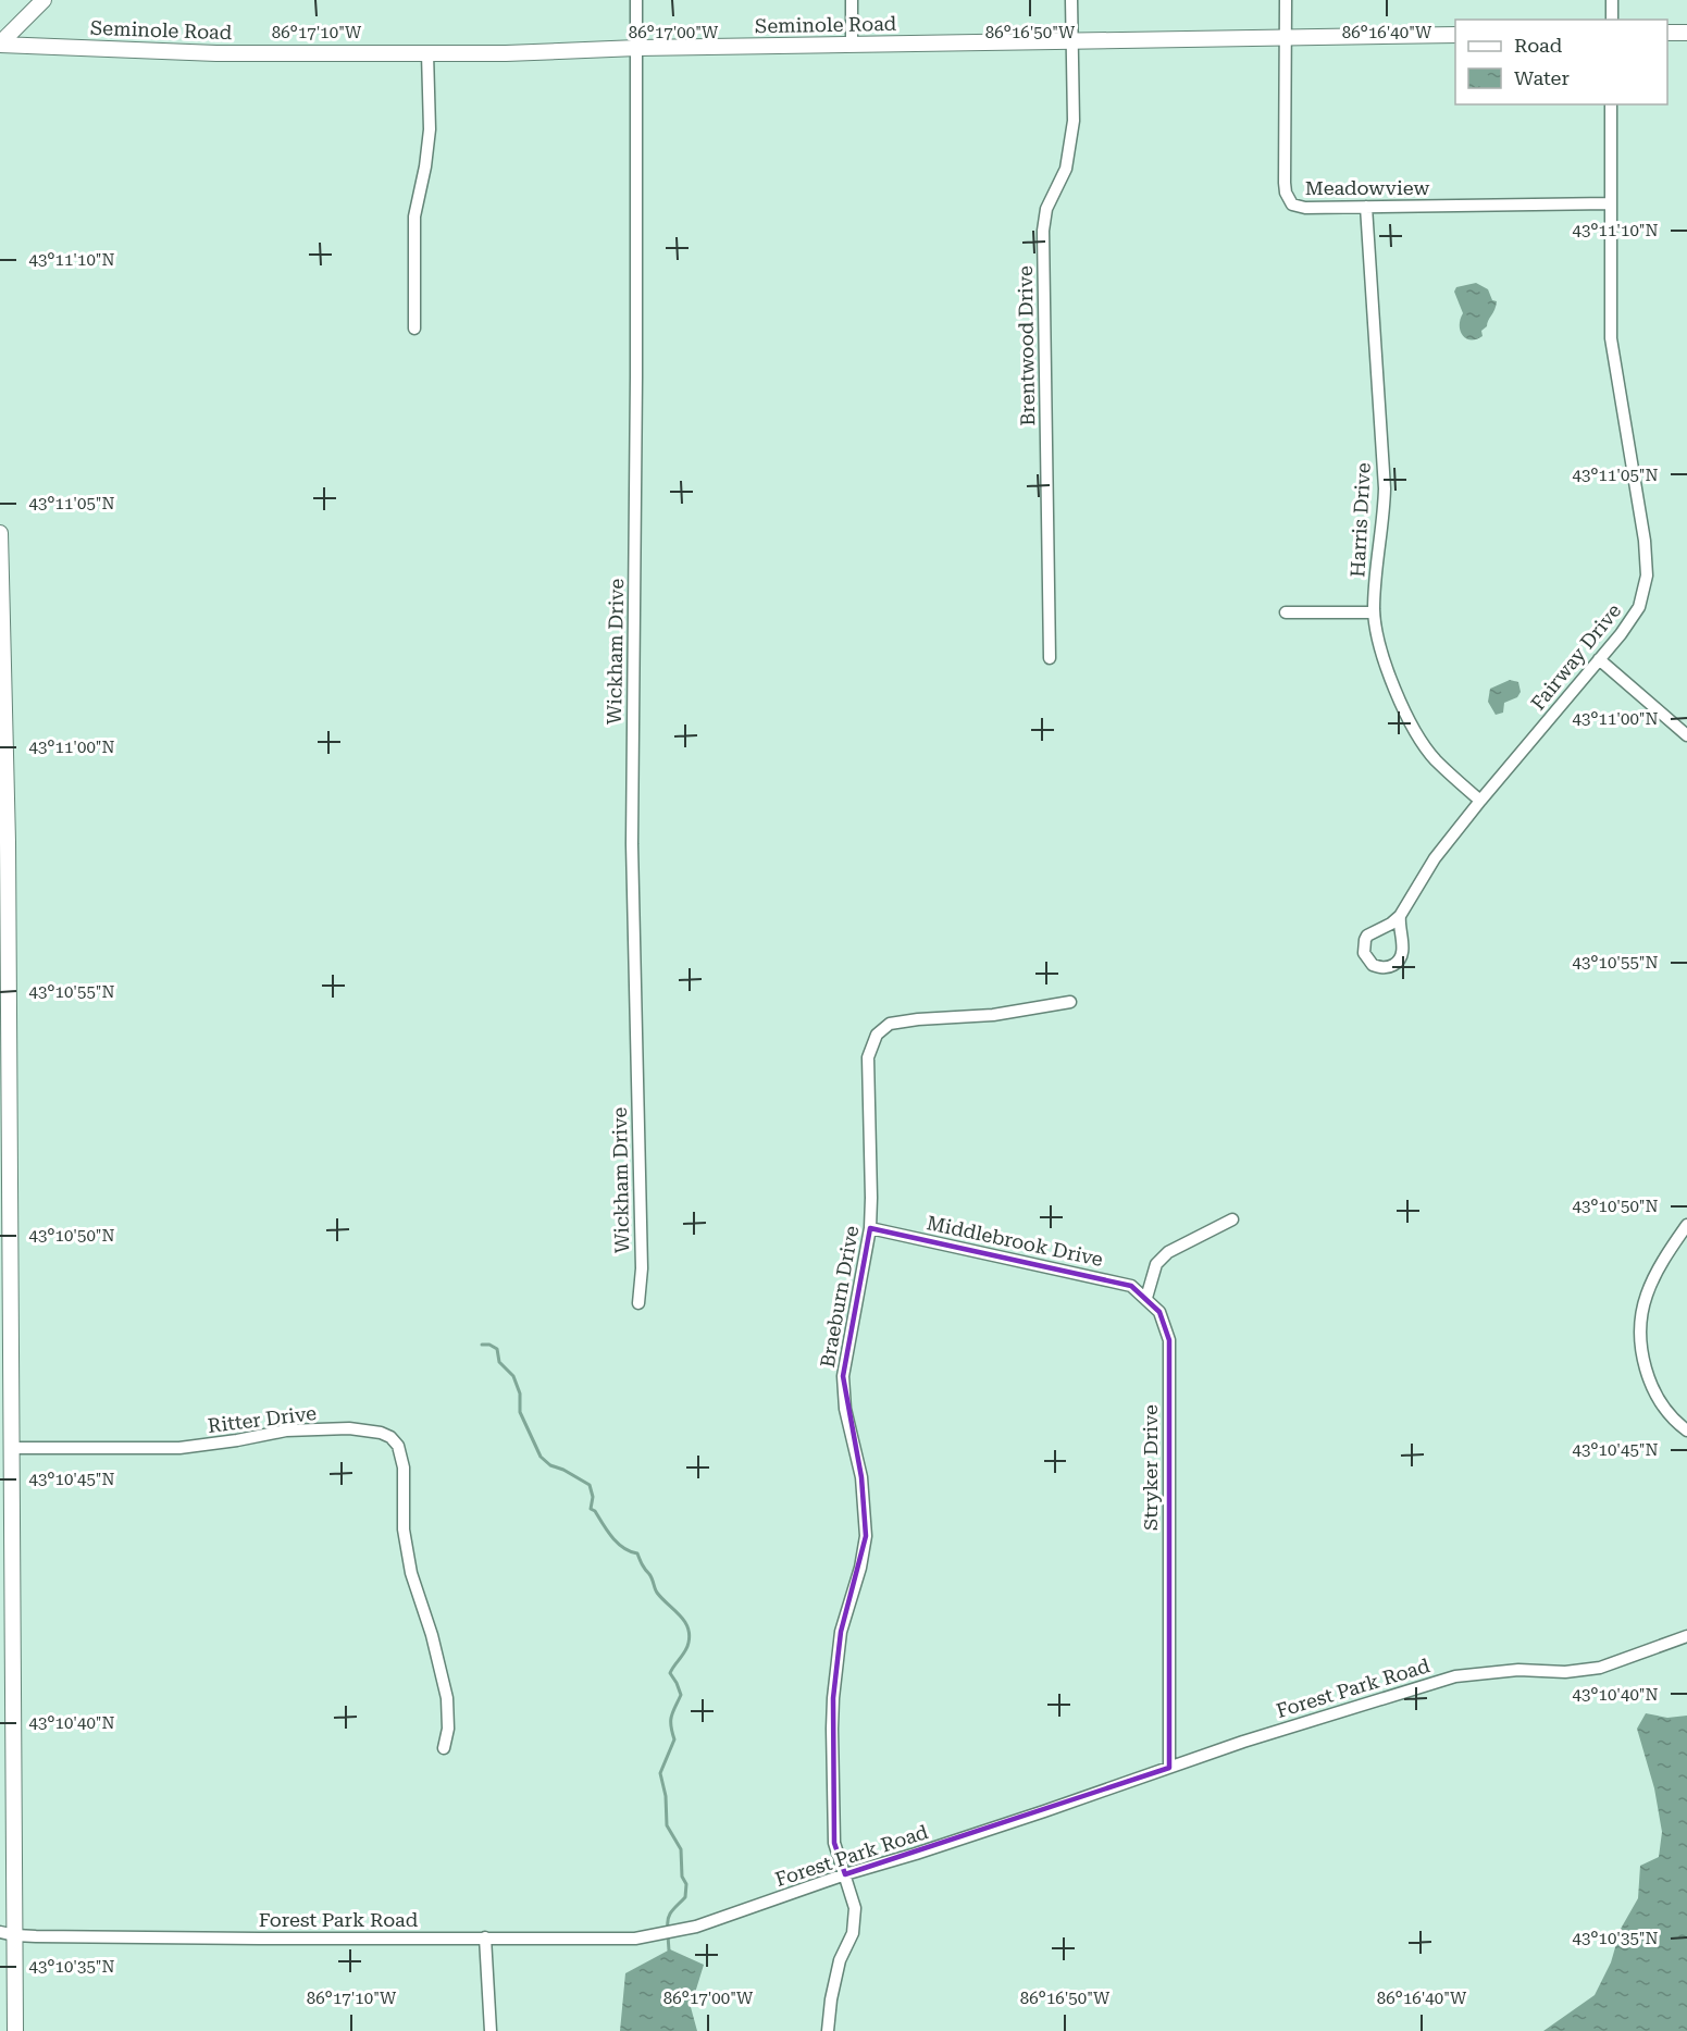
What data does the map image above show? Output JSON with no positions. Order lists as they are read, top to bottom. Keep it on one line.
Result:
{"streets":{"street":["Seminole Road","Meadowview","Brentwood Drive","Harris Drive","Wickham Drive","Fairway Drive","Middlebrook Drive","Braeburn Drive","Ritter Drive","Stryker Drive","Forest Park Road"]},"crossings":[["Seminole Road","Meadowview"],["Seminole Road","Brentwood Drive"],["Seminole Road","Wickham Drive"],["Meadowview","Harris Drive"],["Meadowview","Fairway Drive"],["Harris Drive","Fairway Drive"],["Middlebrook Drive","Braeburn Drive"],["Middlebrook Drive","Stryker Drive"],["Braeburn Drive","Forest Park Road"],["Stryker Drive","Forest Park Road"]],"legend":["Road","Water"],"coordinates":["86°17'10\"W","86°17'00\"W","86°16'50\"W","86°16'40\"W","43°11'10\"N","43°11'05\"N","43°11'00\"N","43°10'55\"N","43°10'50\"N","43°10'45\"N","43°10'40\"N","43°10'35\"N"]}
